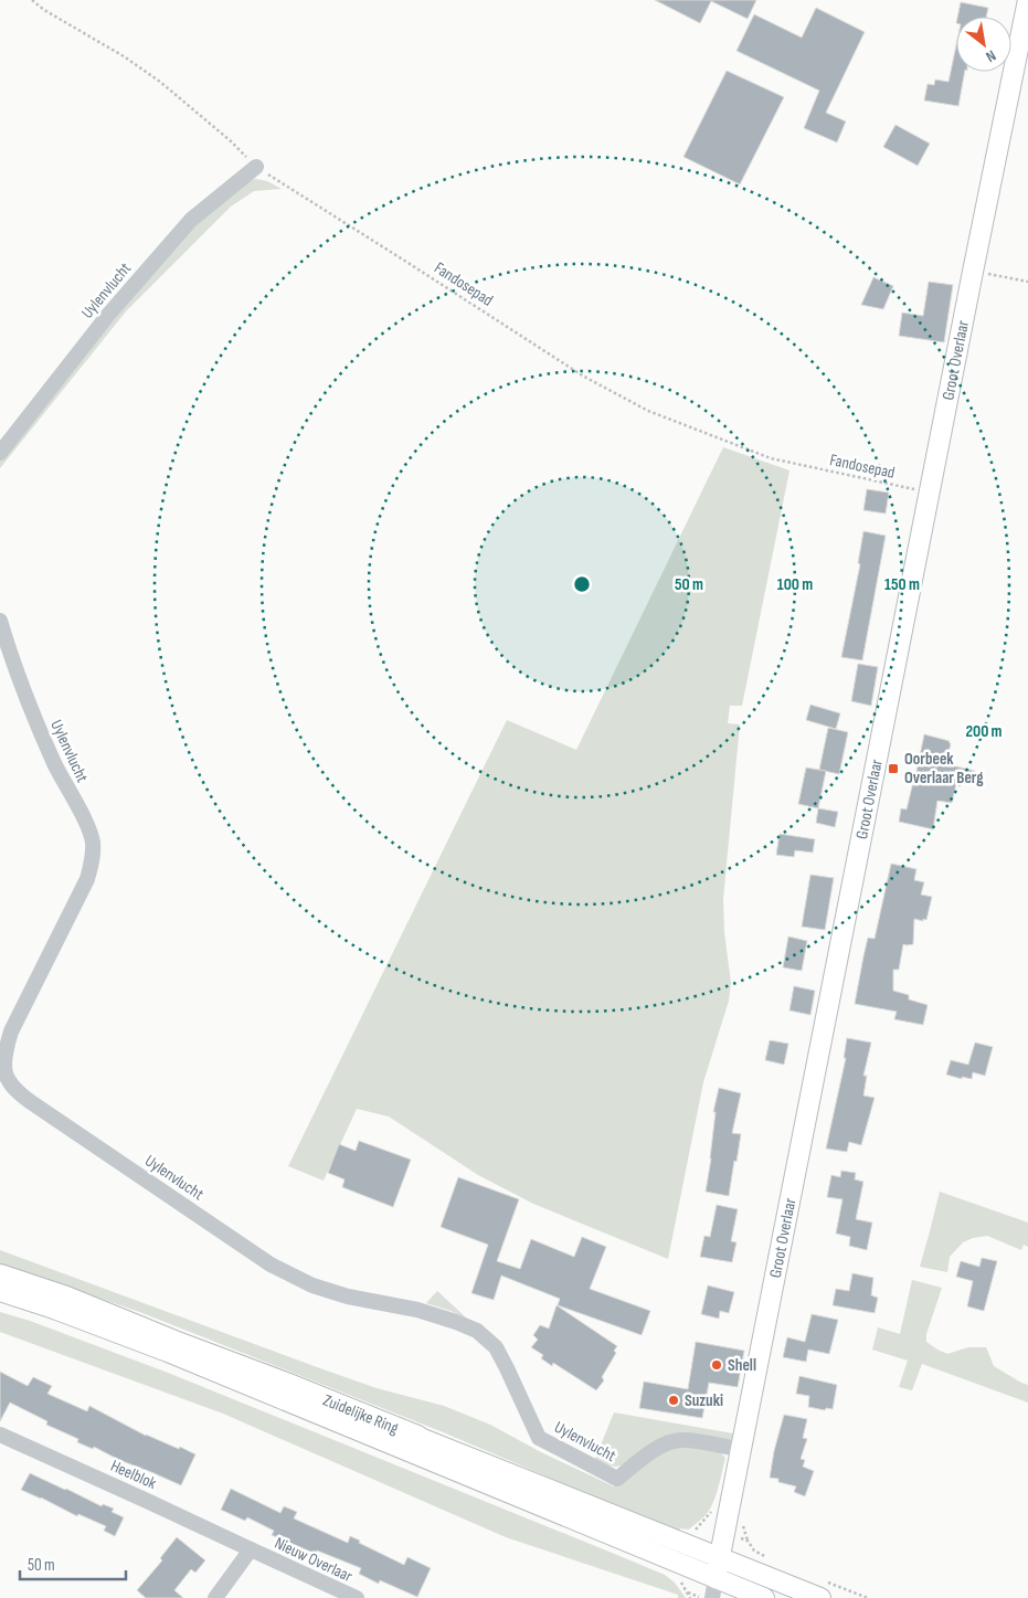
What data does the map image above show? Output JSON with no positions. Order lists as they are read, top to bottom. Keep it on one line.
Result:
{"streets":{"highway":["Zuidelijke Ring"],"main road":["Groot Overlaar"],"street":["Uylenvlucht","Heelblok","Nieuw Overlaar"],"path":["Fandosepad"]},"crossings":[["Fandosepad","Uylenvlucht"],["Fandosepad","Groot Overlaar"],["Uylenvlucht","Groot Overlaar"],["Groot Overlaar","Zuidelijke Ring"],["Heelblok","Nieuw Overlaar"]],"places":{"transit":["Oorbeek Overlaar Berg"],"other":["Shell","Suzuki"]},"scale_bar":"50 m","north":"bottom right","rings":["50 m","100 m","150 m","200 m"]}
